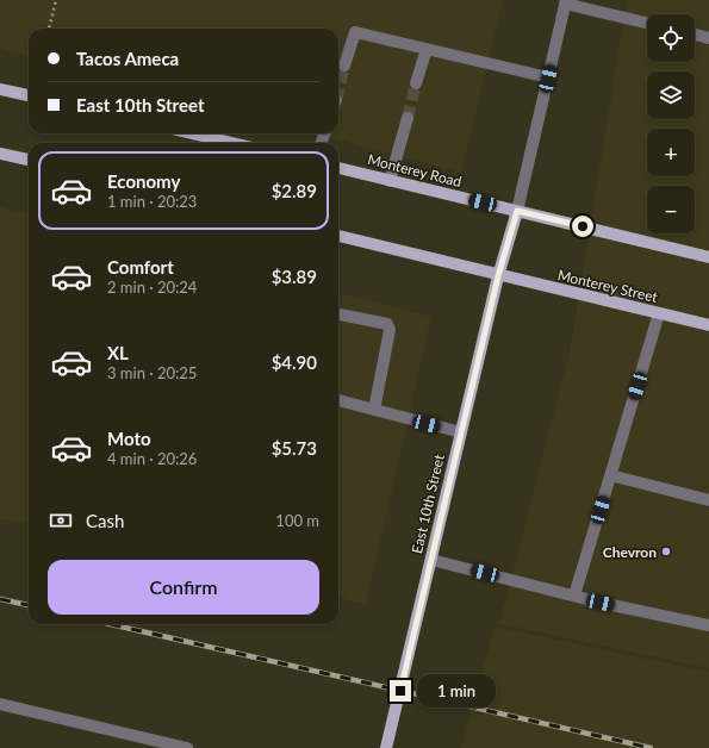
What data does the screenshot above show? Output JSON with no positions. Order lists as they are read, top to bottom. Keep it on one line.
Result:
{"streets":{"main road":["Monterey Road","Monterey Street","East 10th Street"]},"crossings":[["Monterey Road","East 10th Street"],["Monterey Street","East 10th Street"]],"places":["Chevron"],"page":{"map_buttons":["+","−"],"banner":["Tacos Ameca","East 10th Street"],"list":[{"name":"Economy","note":"1 min · 20:23","value":"$2.89"},{"name":"Comfort","note":"2 min · 20:24","value":"$3.89"},{"name":"XL","note":"3 min · 20:25","value":"$4.90"},{"name":"Moto","note":"4 min · 20:26","value":"$5.73"}],"pay":["Cash","100 m"],"buttons":"Confirm","bubble":"1 min"}}
